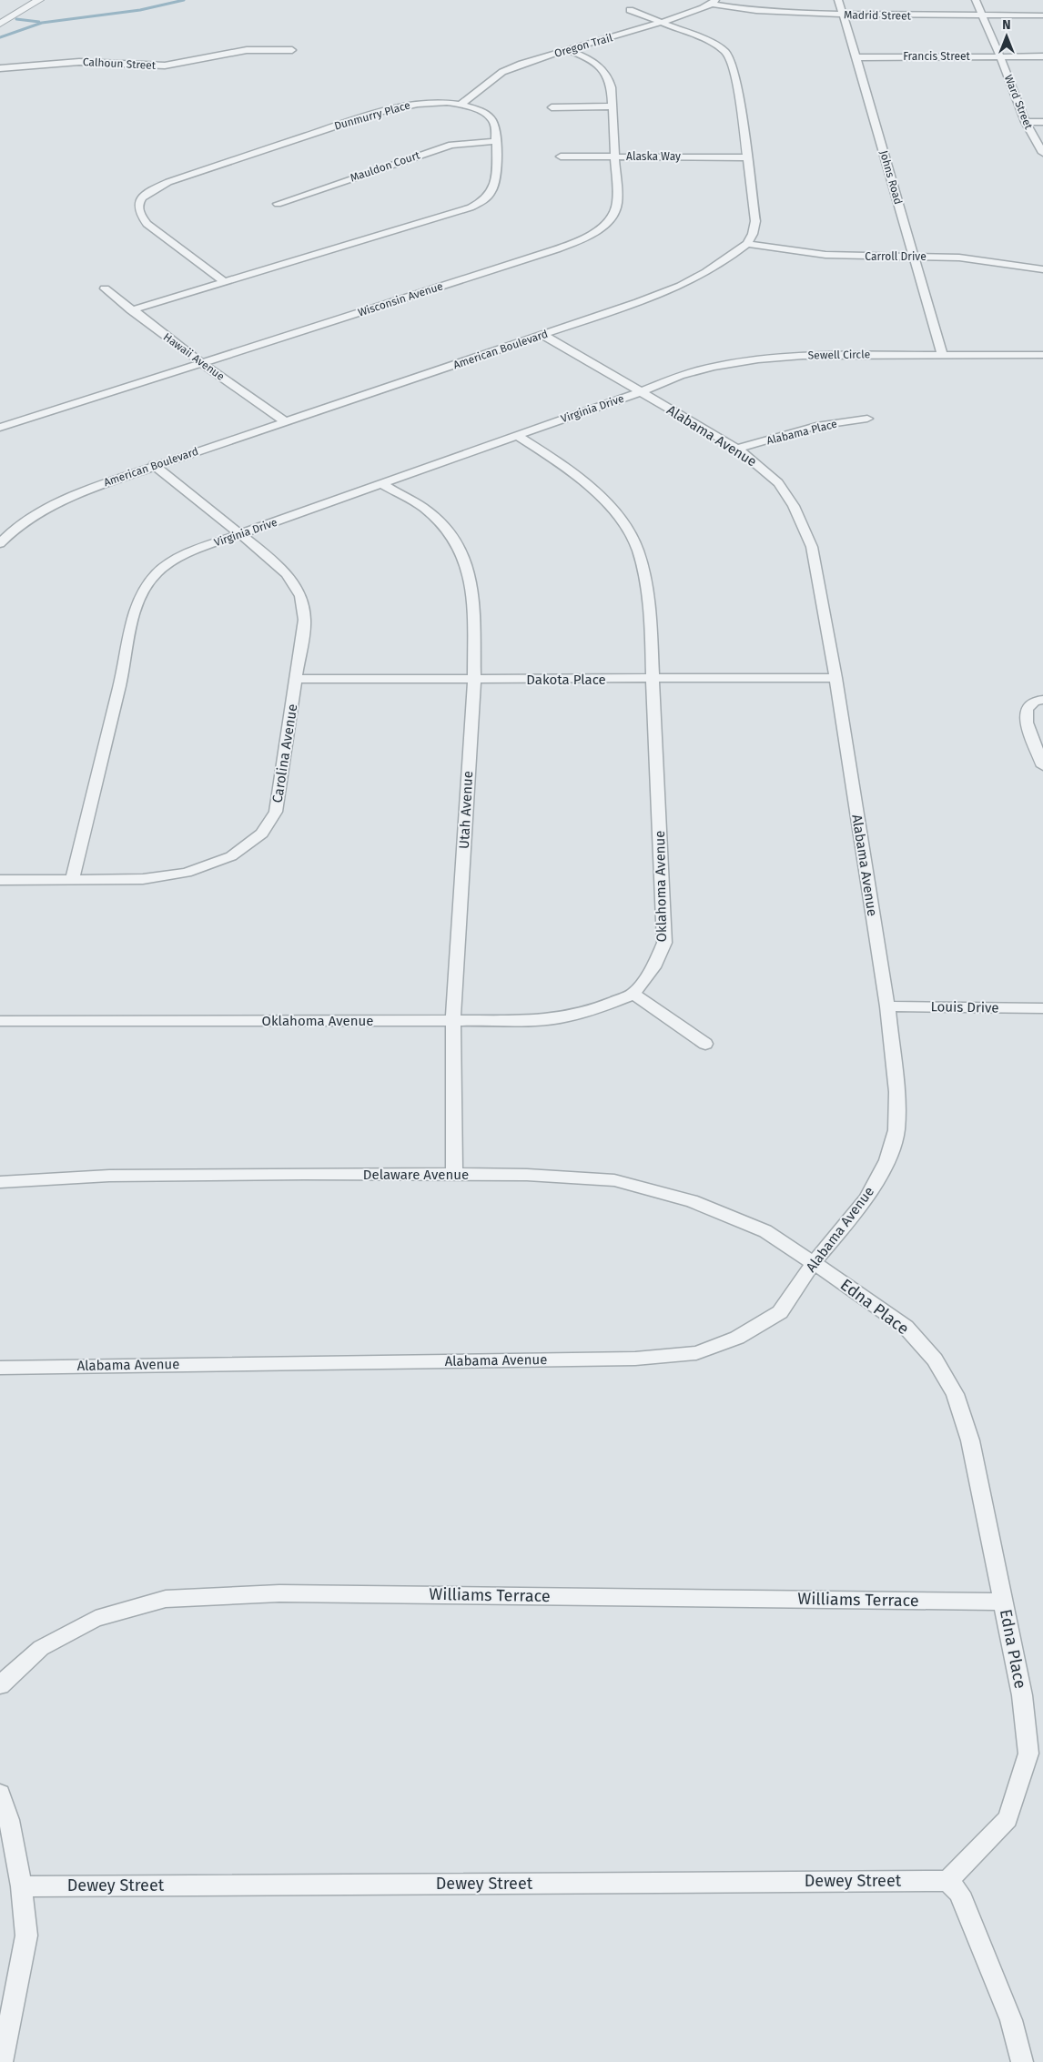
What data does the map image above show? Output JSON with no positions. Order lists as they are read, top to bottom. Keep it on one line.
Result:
{"streets":{"street":["Madrid Street","Oregon Trail","Francis Street","Calhoun Street","Ward Street","Dunmurry Place","Alaska Way","Mauldon Court","Johns Road","Carroll Drive","Wisconsin Avenue","American Boulevard","Sewell Circle","Hawaii Avenue","Virginia Drive","Alabama Place","Alabama Avenue","Dakota Place","Carolina Avenue","Utah Avenue","Oklahoma Avenue","Louis Drive","Delaware Avenue","Edna Place","Williams Terrace","Dewey Street"]},"crossings":[["Madrid Street","Oregon Trail"],["Madrid Street","Ward Street"],["Madrid Street","Johns Road"],["Oregon Trail","Dunmurry Place"],["Oregon Trail","Wisconsin Avenue"],["Francis Street","Ward Street"],["Francis Street","Johns Road"],["Dunmurry Place","Mauldon Court"],["Dunmurry Place","Hawaii Avenue"],["Alaska Way","Wisconsin Avenue"],["Johns Road","Carroll Drive"],["Johns Road","Sewell Circle"],["Carroll Drive","American Boulevard"],["Wisconsin Avenue","Hawaii Avenue"],["American Boulevard","Hawaii Avenue"],["American Boulevard","Alabama Avenue"],["American Boulevard","Carolina Avenue"],["Sewell Circle","Virginia Drive"],["Sewell Circle","Alabama Avenue"],["Virginia Drive","Alabama Avenue"],["Virginia Drive","Carolina Avenue"],["Virginia Drive","Utah Avenue"],["Virginia Drive","Oklahoma Avenue"],["Alabama Place","Alabama Avenue"],["Alabama Avenue","Dakota Place"],["Alabama Avenue","Louis Drive"],["Alabama Avenue","Delaware Avenue"],["Alabama Avenue","Edna Place"],["Dakota Place","Carolina Avenue"],["Dakota Place","Utah Avenue"],["Dakota Place","Oklahoma Avenue"],["Utah Avenue","Oklahoma Avenue"],["Utah Avenue","Delaware Avenue"],["Delaware Avenue","Edna Place"],["Edna Place","Williams Terrace"],["Edna Place","Dewey Street"]],"north":"top"}
